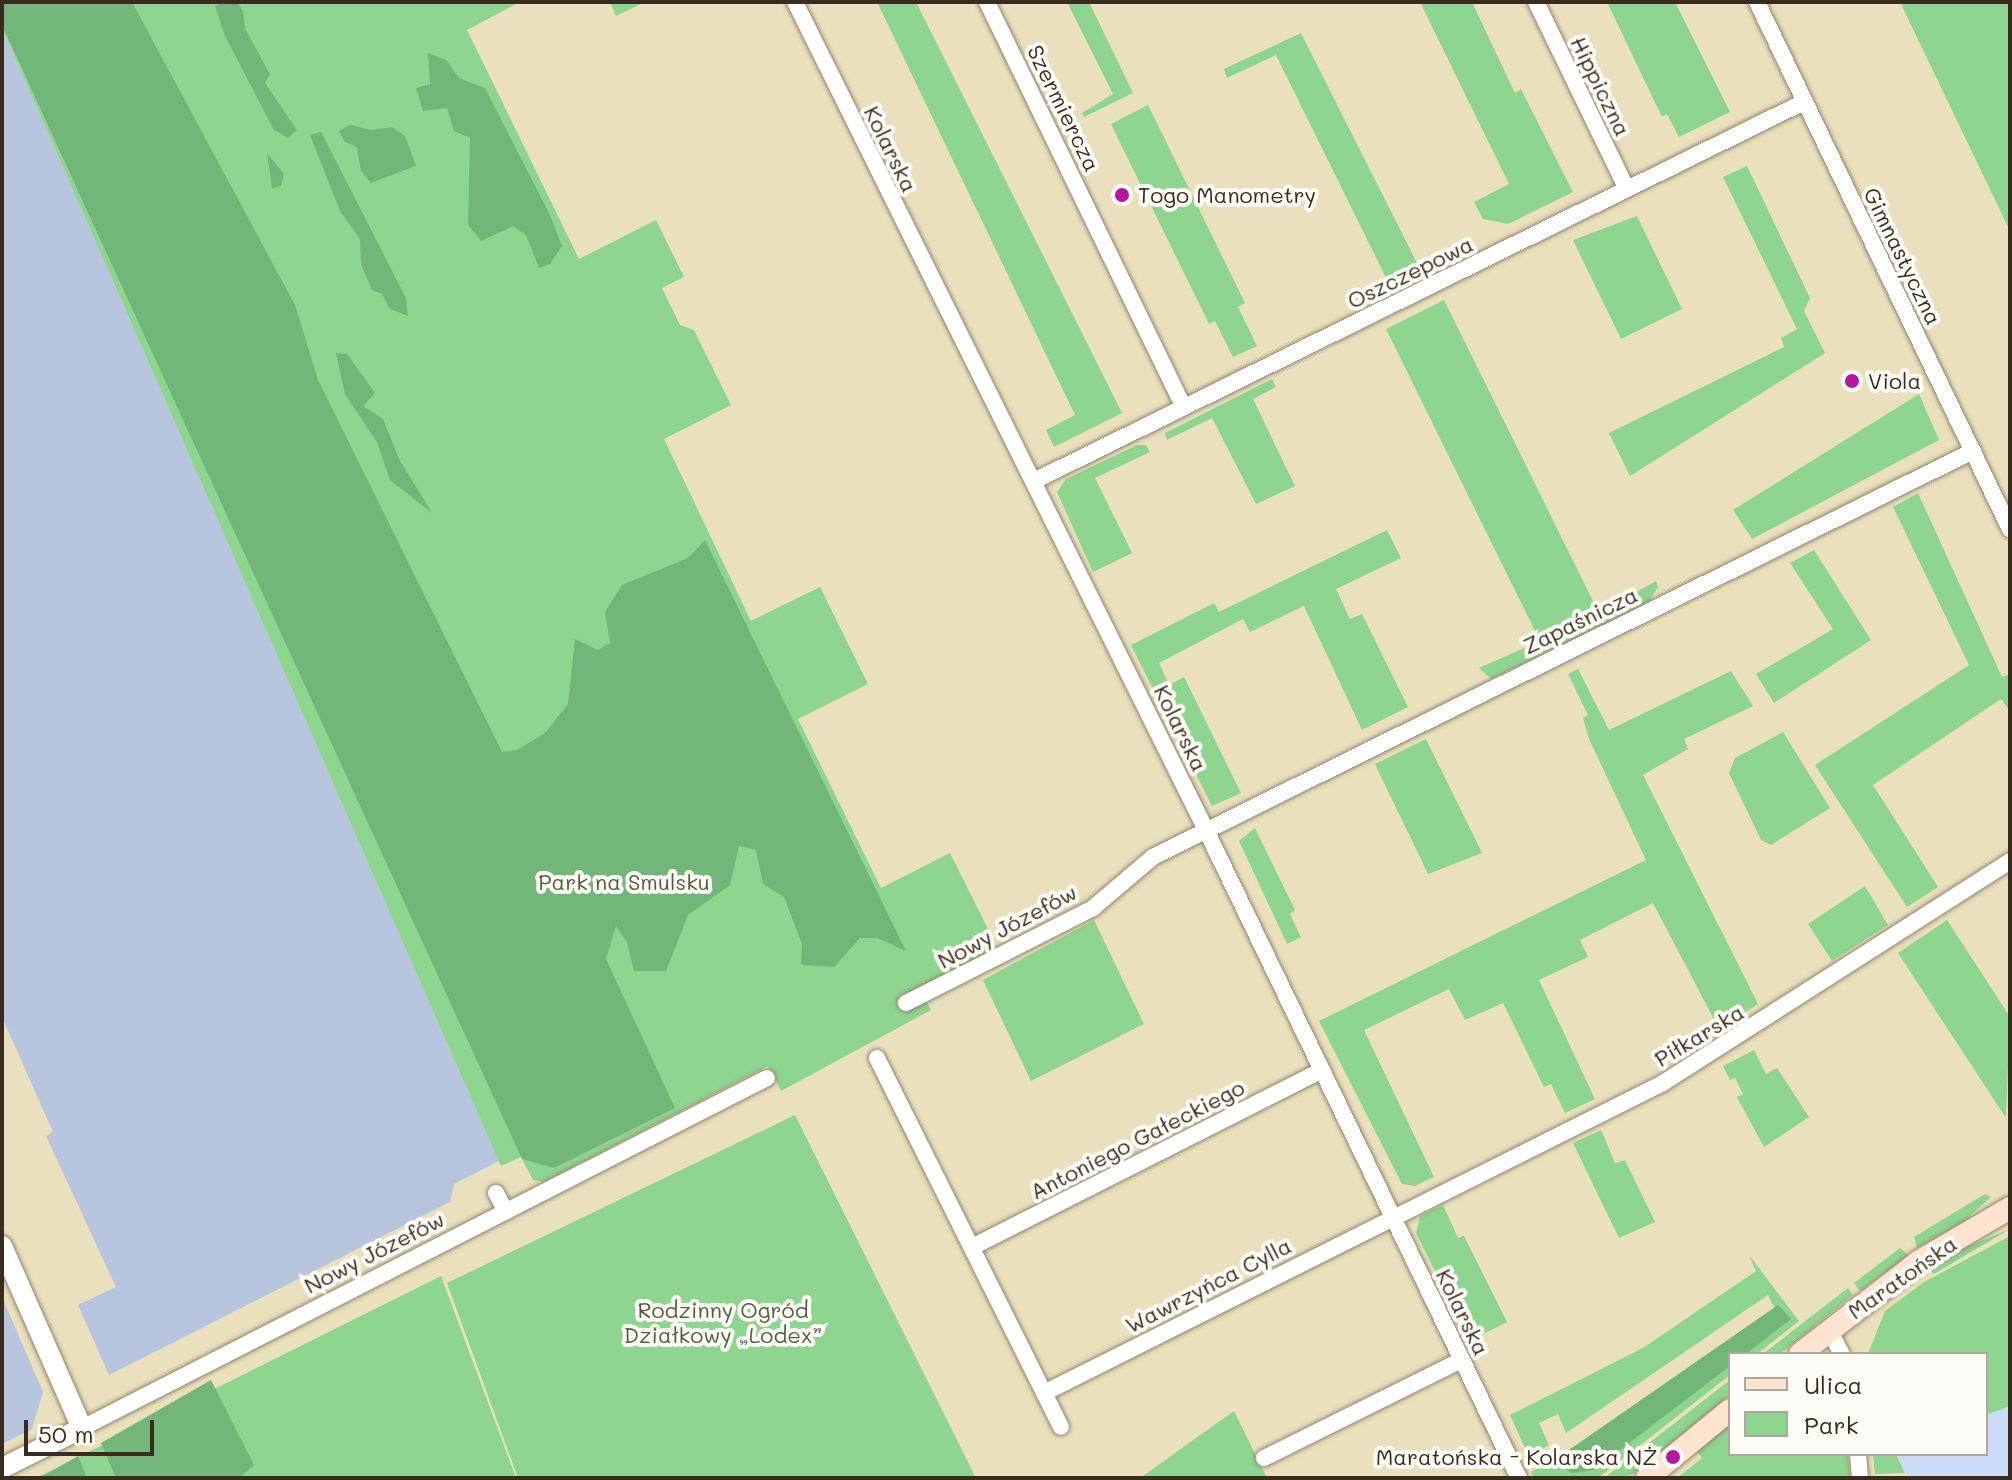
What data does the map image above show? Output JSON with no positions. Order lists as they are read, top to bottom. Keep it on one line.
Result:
{"streets":{"main road":["Maratońska"],"street":["Hippiczna","Szermiercza","Kolarska","Gimnastyczna","Oszczepowa","Zapaśnicza","Nowy Józefów","Piłkarska","Antoniego Gałeckiego","Wawrzyńca Cylla"]},"crossings":[["Hippiczna","Oszczepowa"],["Szermiercza","Oszczepowa"],["Kolarska","Oszczepowa"],["Kolarska","Zapaśnicza"],["Kolarska","Nowy Józefów"],["Kolarska","Piłkarska"],["Kolarska","Antoniego Gałeckiego"],["Kolarska","Wawrzyńca Cylla"],["Gimnastyczna","Oszczepowa"],["Gimnastyczna","Zapaśnicza"],["Zapaśnicza","Nowy Józefów"],["Piłkarska","Wawrzyńca Cylla"]],"parks":["Park na Smulsku","Rodzinny Ogród Działkowy „Lodex”"],"places":["Togo Manometry","Viola","Maratońska - Kolarska NŻ"],"legend":["Ulica","Park"],"scale_bar":"50 m"}
